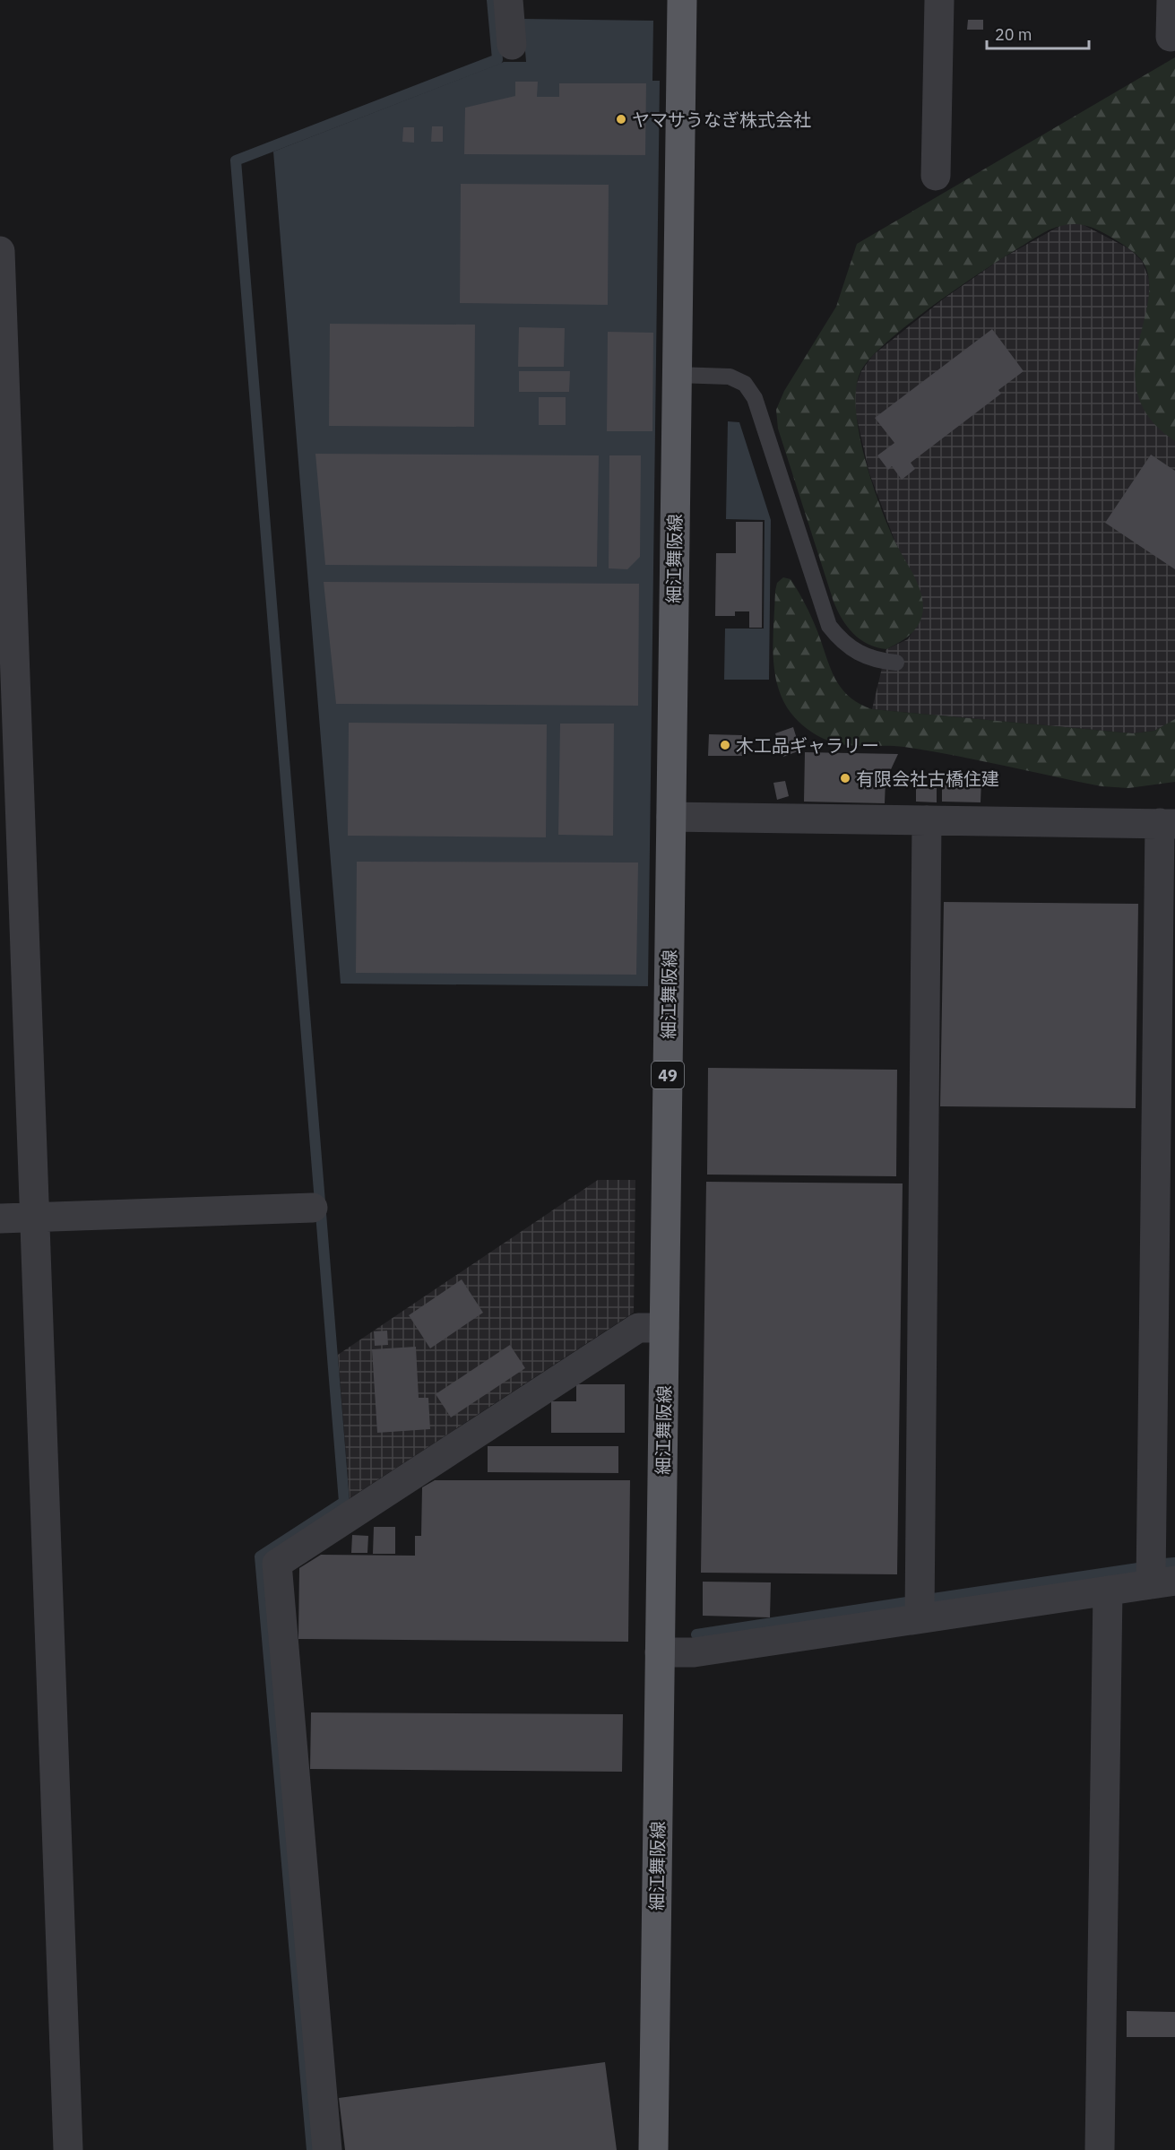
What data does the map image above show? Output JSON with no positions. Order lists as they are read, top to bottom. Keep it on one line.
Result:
{"streets":{"main road":["細江舞阪線","49"]},"places":["ヤマサうなぎ株式会社","木工品ギャラリー","有限会社古橋住建"],"scale_bar":"20 m"}
